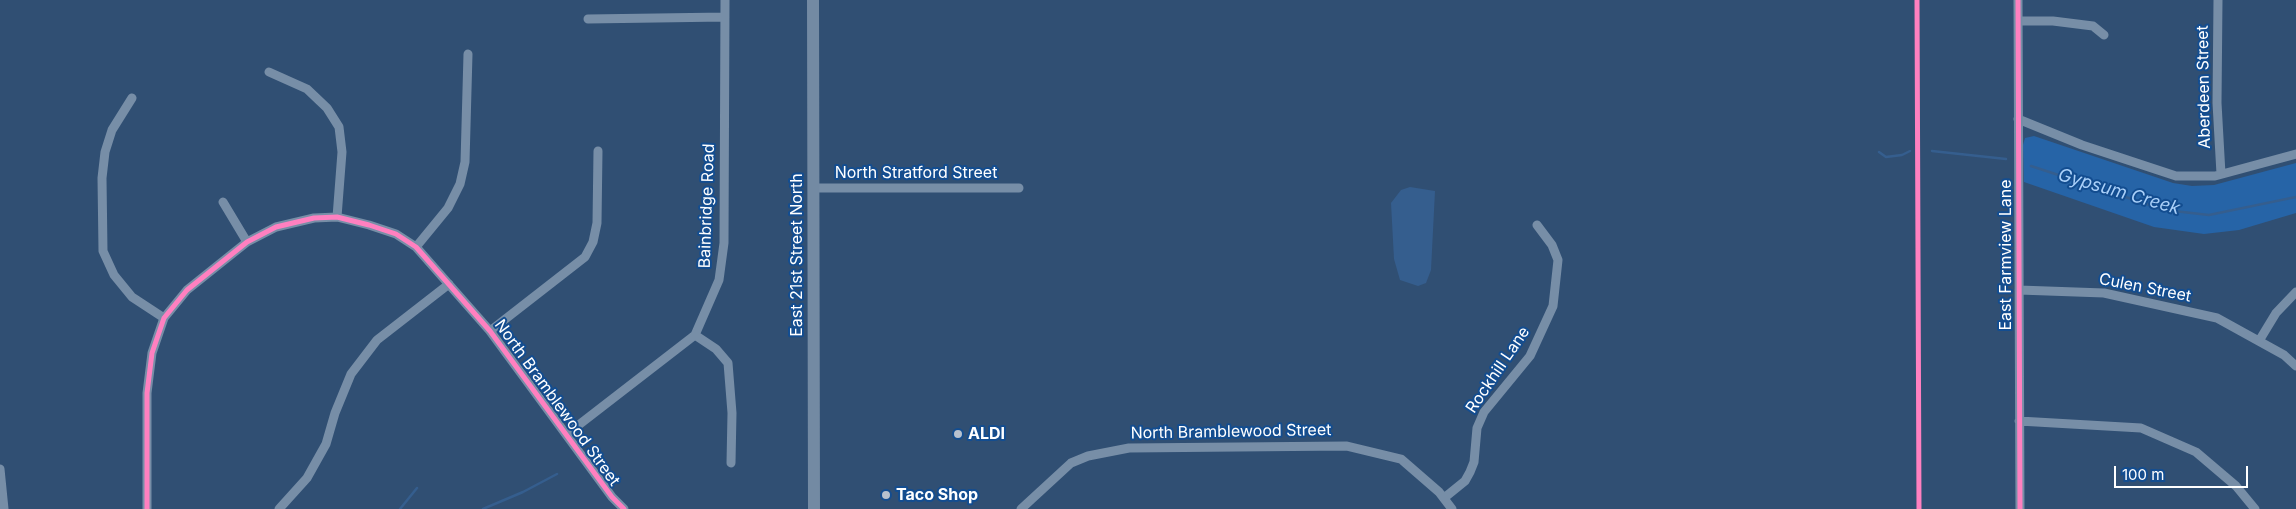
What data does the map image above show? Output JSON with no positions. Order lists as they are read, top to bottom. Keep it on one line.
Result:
{"streets":{"main road":["East 21st Street North"],"street":["Aberdeen Street","North Stratford Street","Bainbridge Road","East Farmview Lane","Culen Street","Rockhill Lane","North Bramblewood Street"]},"crossings":[["North Stratford Street","East 21st Street North"],["Bainbridge Road","North Bramblewood Street"],["East Farmview Lane","Culen Street"],["Rockhill Lane","North Bramblewood Street"]],"water":["Gypsum Creek"],"places":["ALDI","Taco Shop"],"scale_bar":"100 m"}
